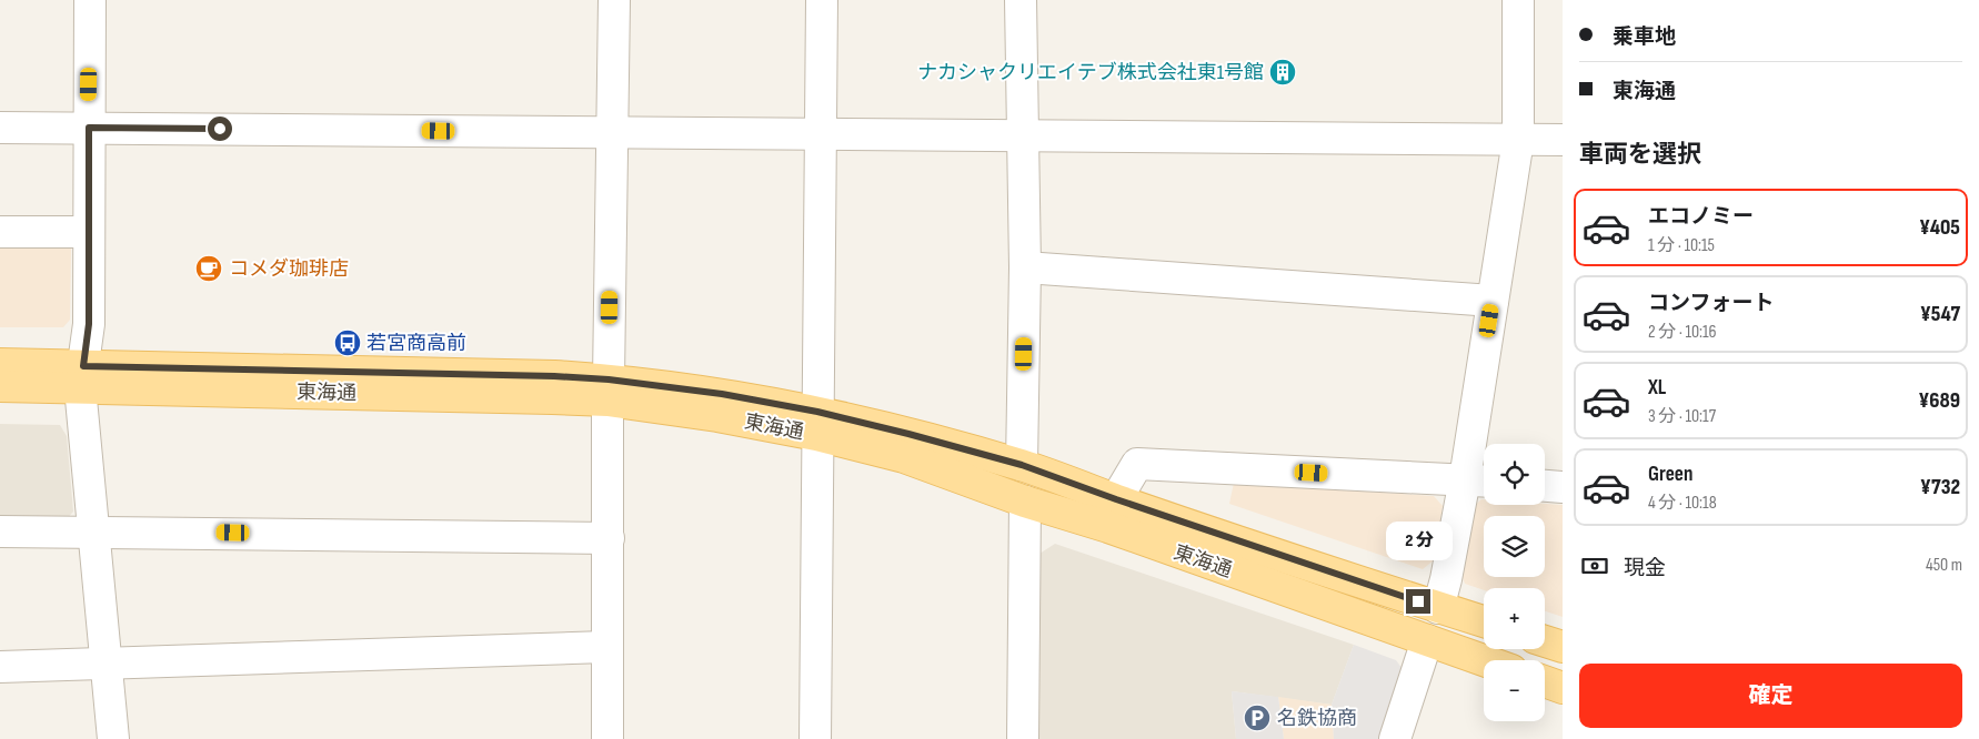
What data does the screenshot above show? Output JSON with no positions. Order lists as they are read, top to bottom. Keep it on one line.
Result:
{"streets":{"main road":["東海通"]},"places":{"building":["ナカシャクリエイテブ株式会社東1号館"],"cafe":["コメダ珈琲店"],"bus stop":["若宮商高前"],"parking":["名鉄協商"]},"page":{"banner":["乗車地","東海通"],"heading":"車両を選択","list":[{"name":"エコノミー","note":"1 分 · 10:15","value":"¥405"},{"name":"コンフォート","note":"2 分 · 10:16","value":"¥547"},{"name":"XL","note":"3 分 · 10:17","value":"¥689"},{"name":"Green","note":"4 分 · 10:18","value":"¥732"}],"map_buttons":["+","−"],"bubble":"2 分","pay":["現金","450 m"],"buttons":"確定"}}
